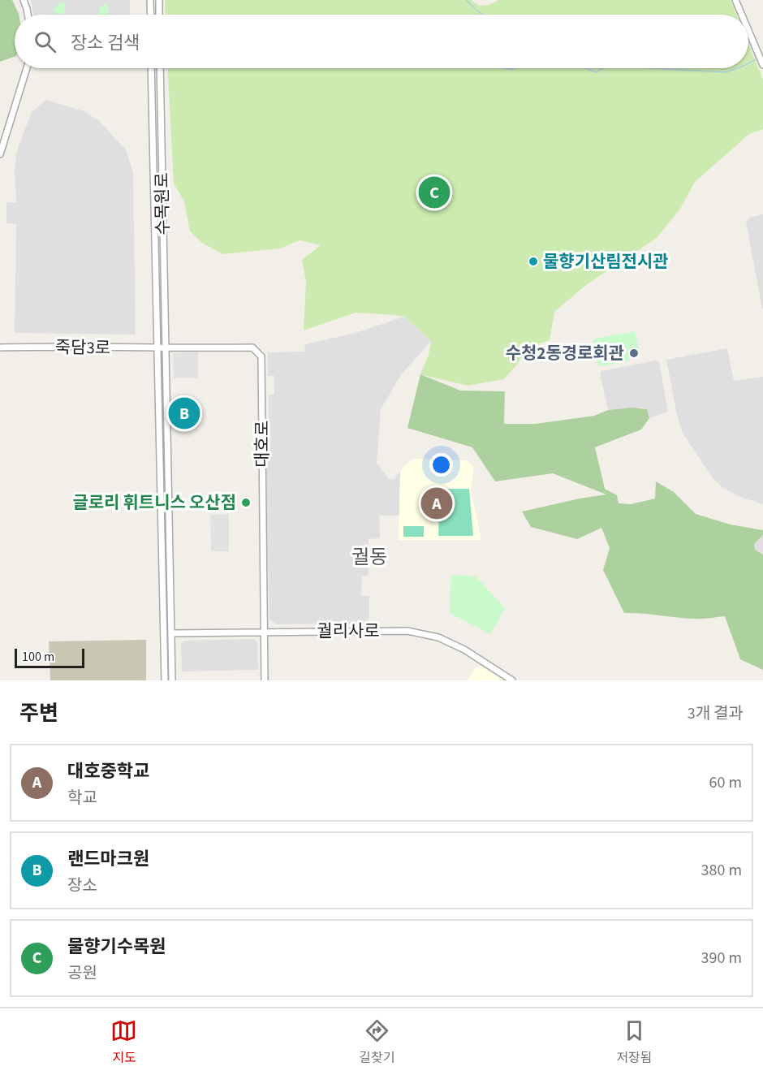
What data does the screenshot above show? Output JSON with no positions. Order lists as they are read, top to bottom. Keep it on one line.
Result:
{"streets":{"street":["수목원로","죽담3로","대호로","궐리사로"]},"crossings":[["수목원로","죽담3로"],["수목원로","대호로"],["수목원로","궐리사로"],["죽담3로","대호로"],["대호로","궐리사로"]],"districts":["궐동"],"places":["물향기산림전시관","수청2동경로회관","글로리 휘트니스 오산점"],"scale_bar":"100 m","page":{"search":"장소 검색","pins":["C","B","A"],"scale":"100 m","heading":["주변","3개 결과"],"list":[{"mark":"A","name":"대호중학교","note":"학교","value":"60 m"},{"mark":"B","name":"랜드마크원","note":"장소","value":"380 m"},{"mark":"C","name":"물향기수목원","note":"공원","value":"390 m"}],"nav":["지도","길찾기","저장됨"]}}
